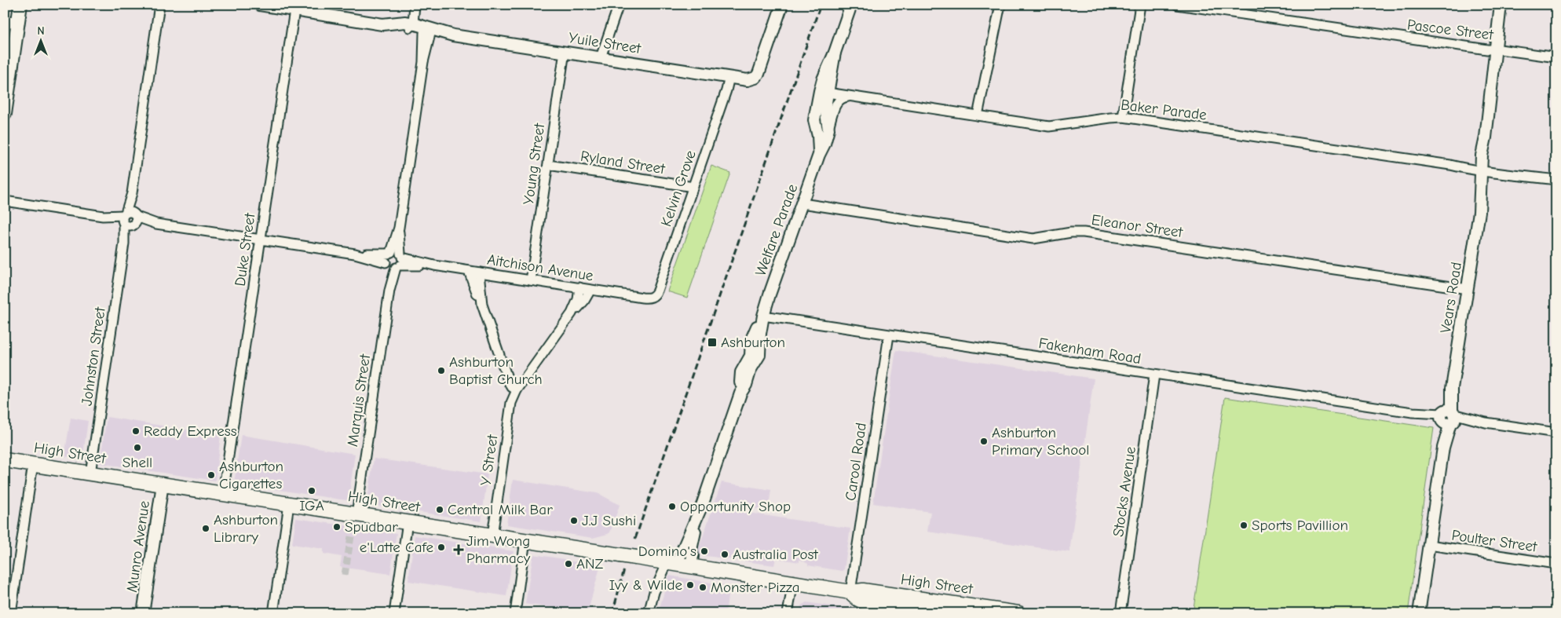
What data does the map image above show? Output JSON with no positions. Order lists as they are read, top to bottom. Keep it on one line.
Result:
{"streets":{"main road":["High Street"],"street":["Pascoe Street","Yuile Street","Baker Parade","Ryland Street","Young Street","Kelvin Grove","Eleanor Street","Welfare Parade","Duke Street","Aitchison Avenue","Vears Road","Fakenham Road","Johnston Street","Marquis Street","Y Street","Carool Road","Stocks Avenue","Poulter Street","Munro Avenue"]},"crossings":[["Pascoe Street","Vears Road"],["Yuile Street","Young Street"],["Yuile Street","Kelvin Grove"],["Yuile Street","Duke Street"],["Yuile Street","Marquis Street"],["Baker Parade","Welfare Parade"],["Baker Parade","Vears Road"],["Ryland Street","Young Street"],["Ryland Street","Kelvin Grove"],["Young Street","Aitchison Avenue"],["Kelvin Grove","Aitchison Avenue"],["Eleanor Street","Welfare Parade"],["Eleanor Street","Vears Road"],["Welfare Parade","Fakenham Road"],["Welfare Parade","High Street"],["Duke Street","Aitchison Avenue"],["Duke Street","High Street"],["Aitchison Avenue","Johnston Street"],["Aitchison Avenue","Marquis Street"],["Aitchison Avenue","Y Street"],["Vears Road","Fakenham Road"],["Vears Road","Poulter Street"],["Fakenham Road","Carool Road"],["Fakenham Road","Stocks Avenue"],["Johnston Street","High Street"],["Marquis Street","High Street"],["High Street","Y Street"],["High Street","Carool Road"],["High Street","Munro Avenue"]],"places":{"transit":["Ashburton"],"other":["Ashburton Baptist Church","Reddy Express","Ashburton Primary School","Shell","Ashburton Cigarettes","IGA","Opportunity Shop","Central Milk Bar","J.J Sushi","Sports Pavillion","Spudbar","Ashburton Library","e'Latte Cafe","Domino's","Australia Post","ANZ","Ivy & Wilde","Monster Pizza"],"health":["Jim Wong Pharmacy"]},"north":"top"}
